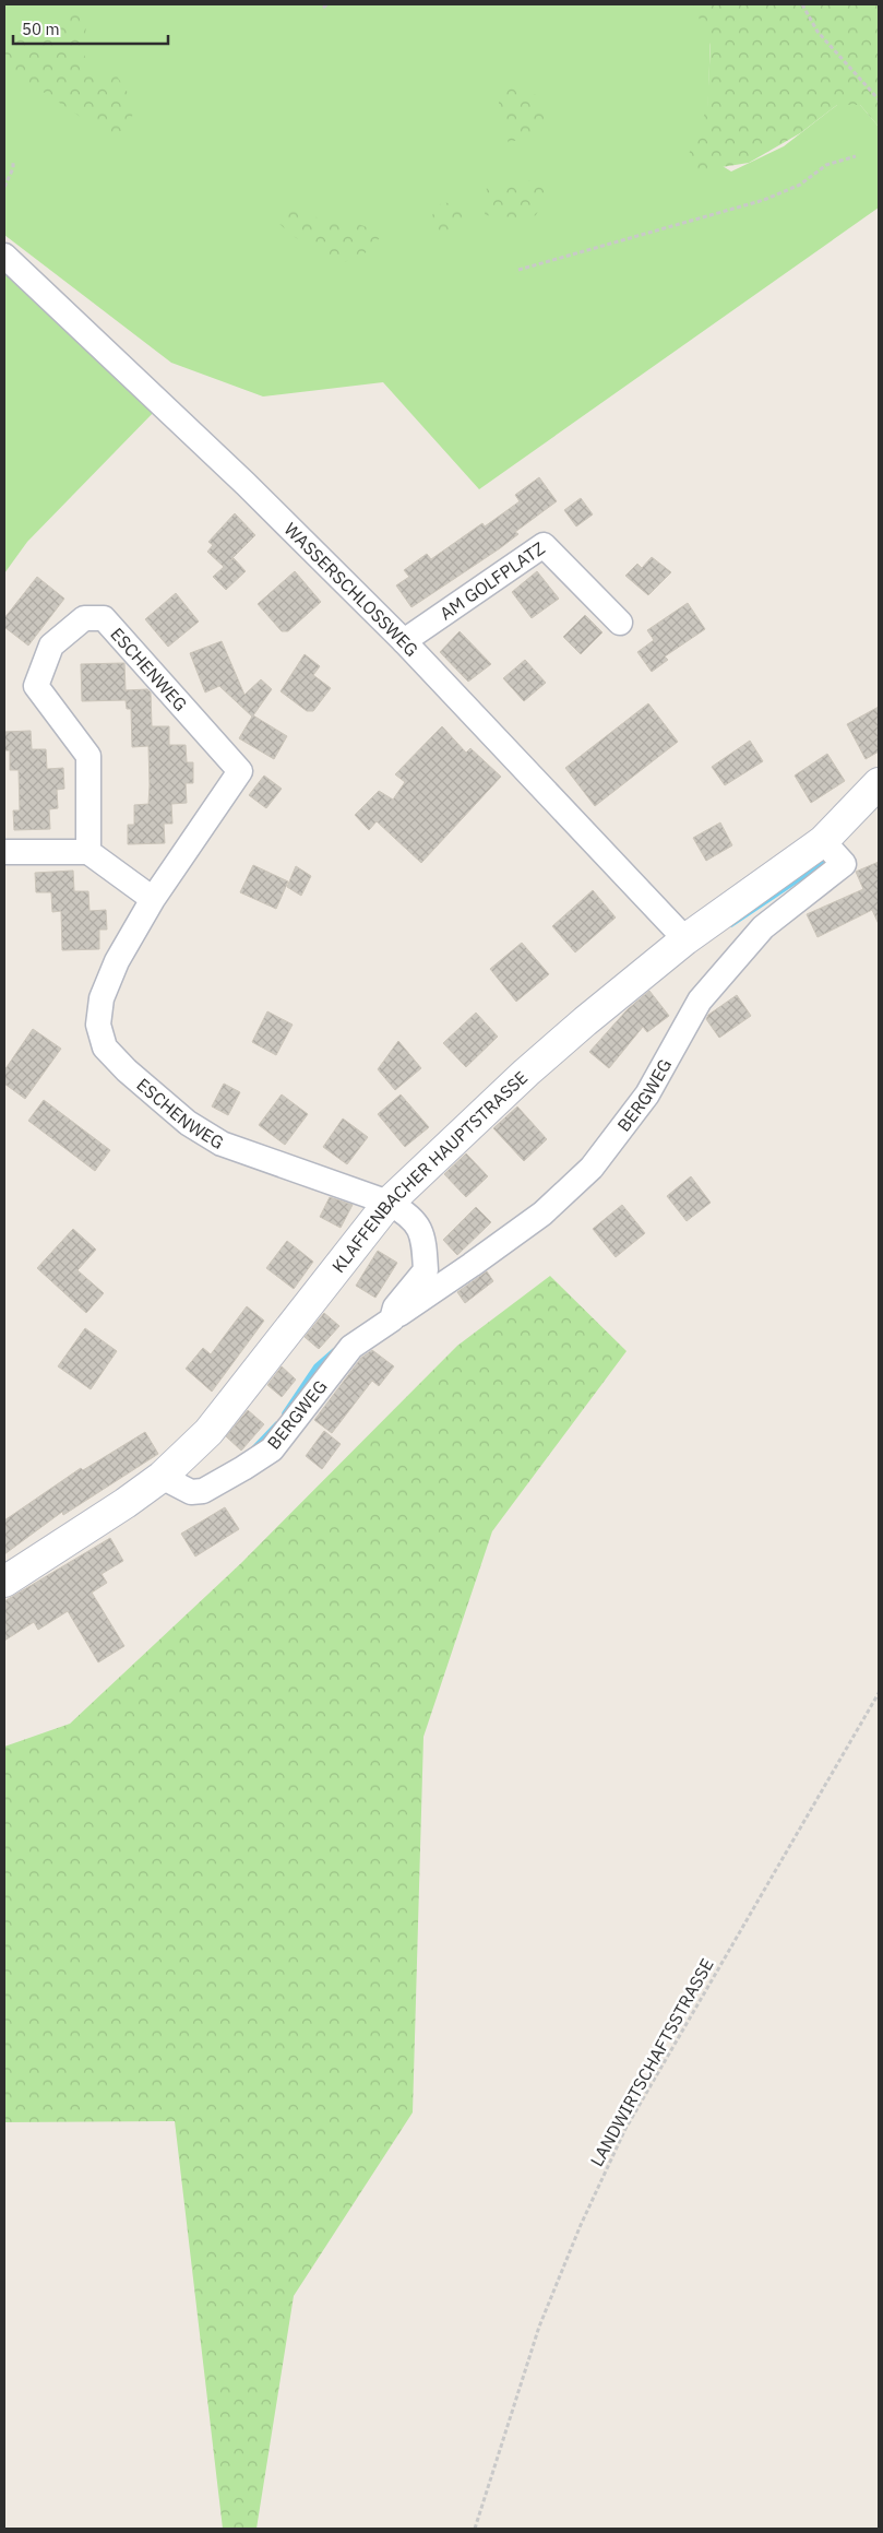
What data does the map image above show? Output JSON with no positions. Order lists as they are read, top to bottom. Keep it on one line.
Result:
{"streets":{"street":["AM GOLFPLATZ","WASSERSCHLOSSWEG","ESCHENWEG","BERGWEG","KLAFFENBACHER HAUPTSTRASSE"],"path":["LANDWIRTSCHAFTSSTRASSE"]},"crossings":[["AM GOLFPLATZ","WASSERSCHLOSSWEG"],["WASSERSCHLOSSWEG","KLAFFENBACHER HAUPTSTRASSE"],["ESCHENWEG","BERGWEG"],["ESCHENWEG","KLAFFENBACHER HAUPTSTRASSE"],["BERGWEG","KLAFFENBACHER HAUPTSTRASSE"]],"scale_bar":"50 m"}
